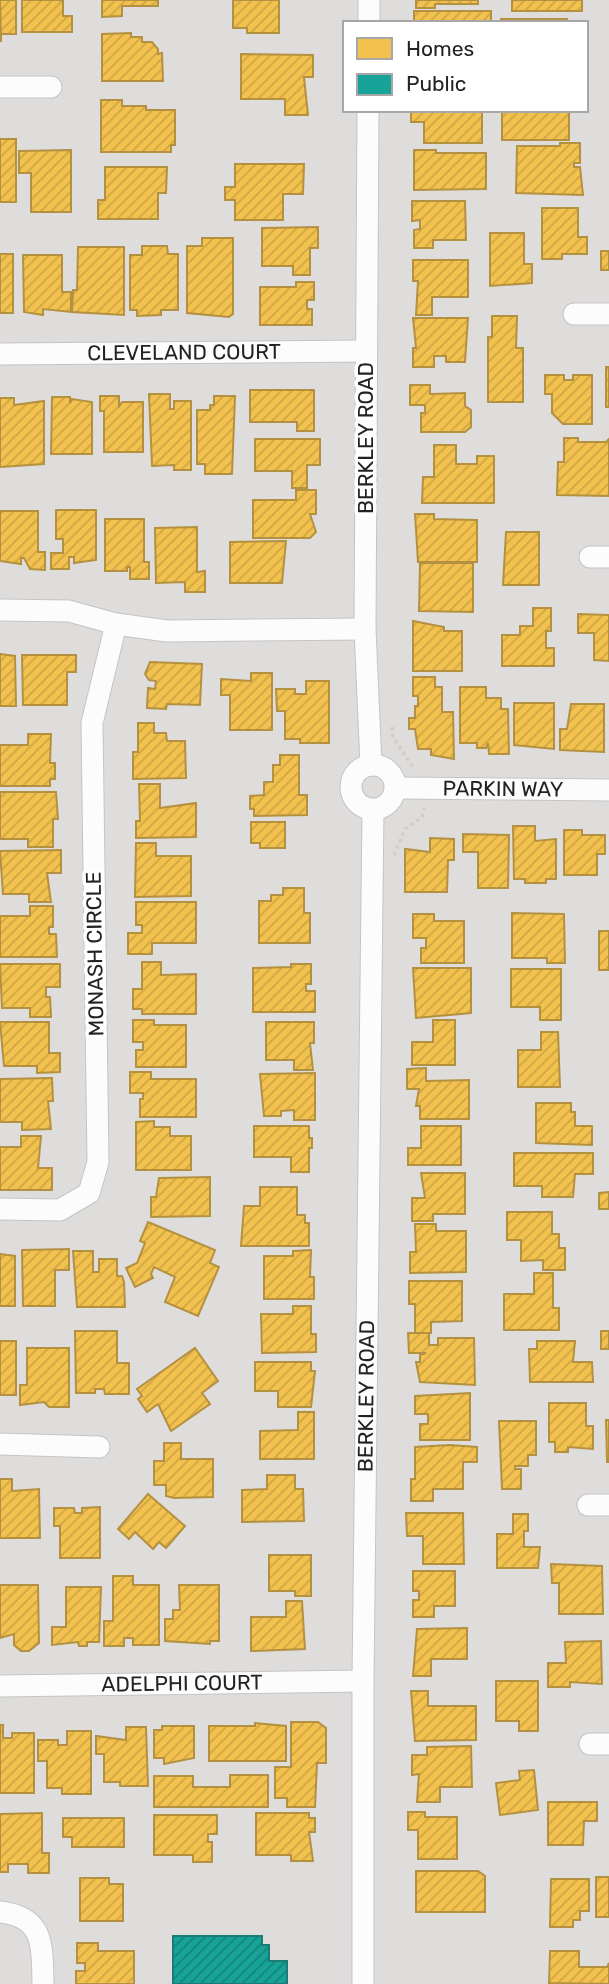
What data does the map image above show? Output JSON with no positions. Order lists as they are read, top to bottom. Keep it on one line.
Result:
{"streets":{"street":["CLEVELAND COURT","BERKLEY ROAD","PARKIN WAY","MONASH CIRCLE","ADELPHI COURT"]},"crossings":[["CLEVELAND COURT","BERKLEY ROAD"],["BERKLEY ROAD","PARKIN WAY"],["BERKLEY ROAD","ADELPHI COURT"]],"legend":["Homes","Public"]}
